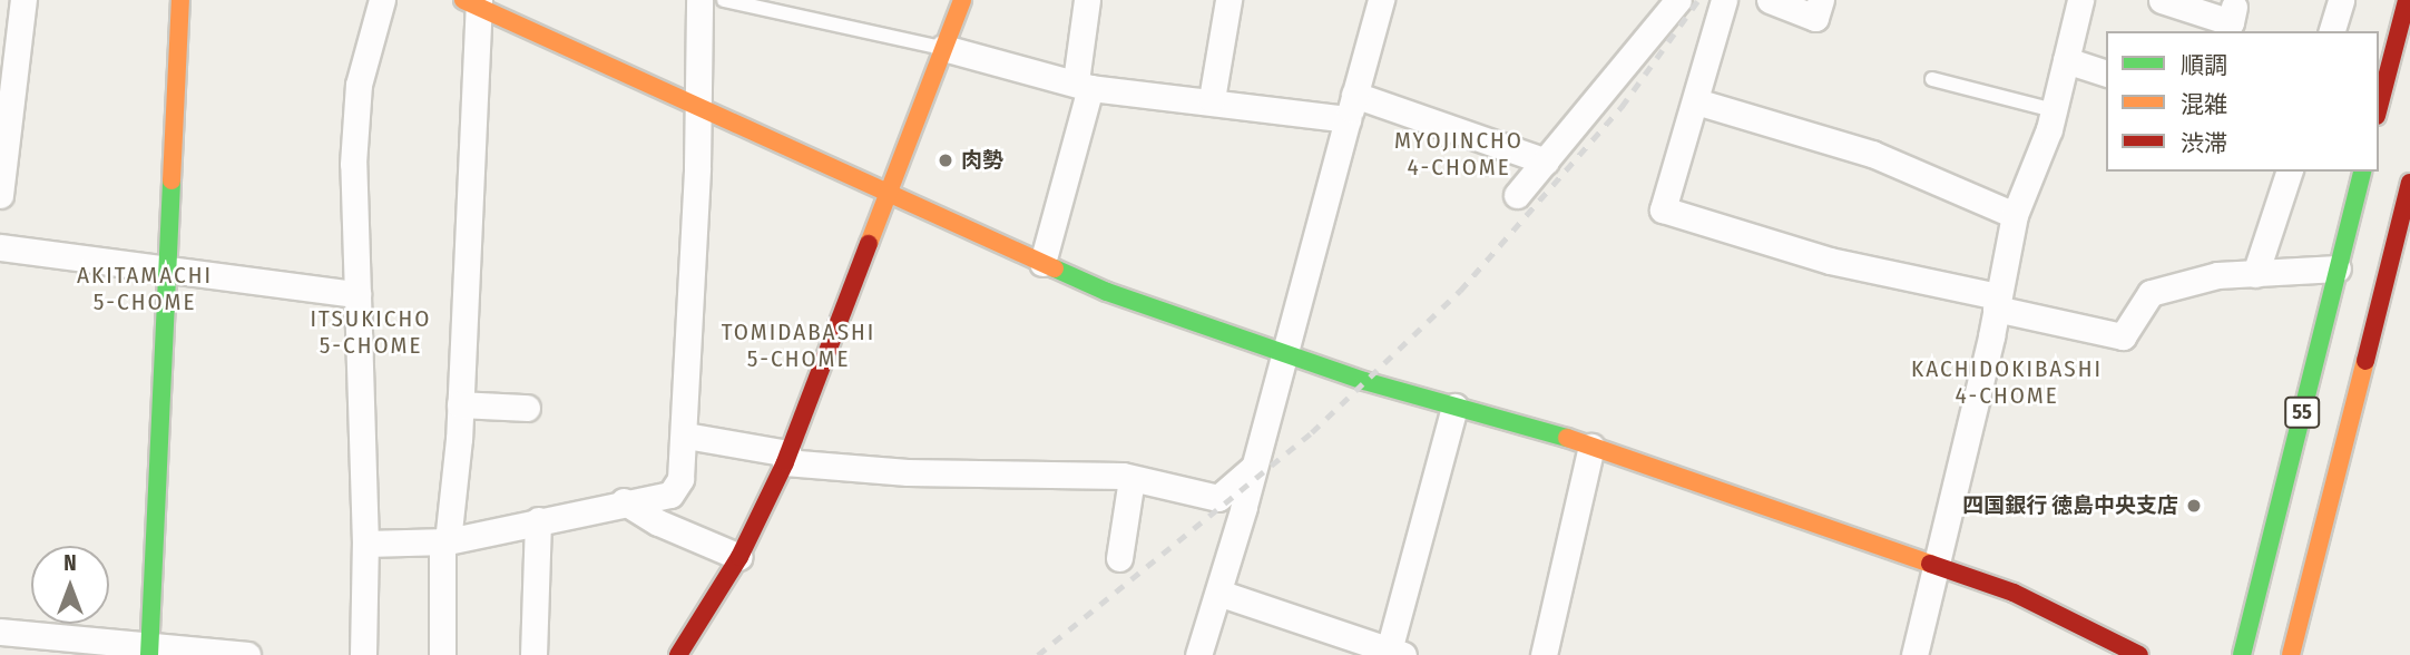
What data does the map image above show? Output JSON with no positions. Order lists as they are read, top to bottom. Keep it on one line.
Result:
{"streets":{"main road":["55"]},"districts":["MYOJINCHO 4-CHOME","AKITAMACHI 5-CHOME","ITSUKICHO 5-CHOME","TOMIDABASHI 5-CHOME","KACHIDOKIBASHI 4-CHOME"],"places":["肉勢","四国銀行 徳島中央支店"],"legend":["順調","混雑","渋滞"],"north":"top"}
